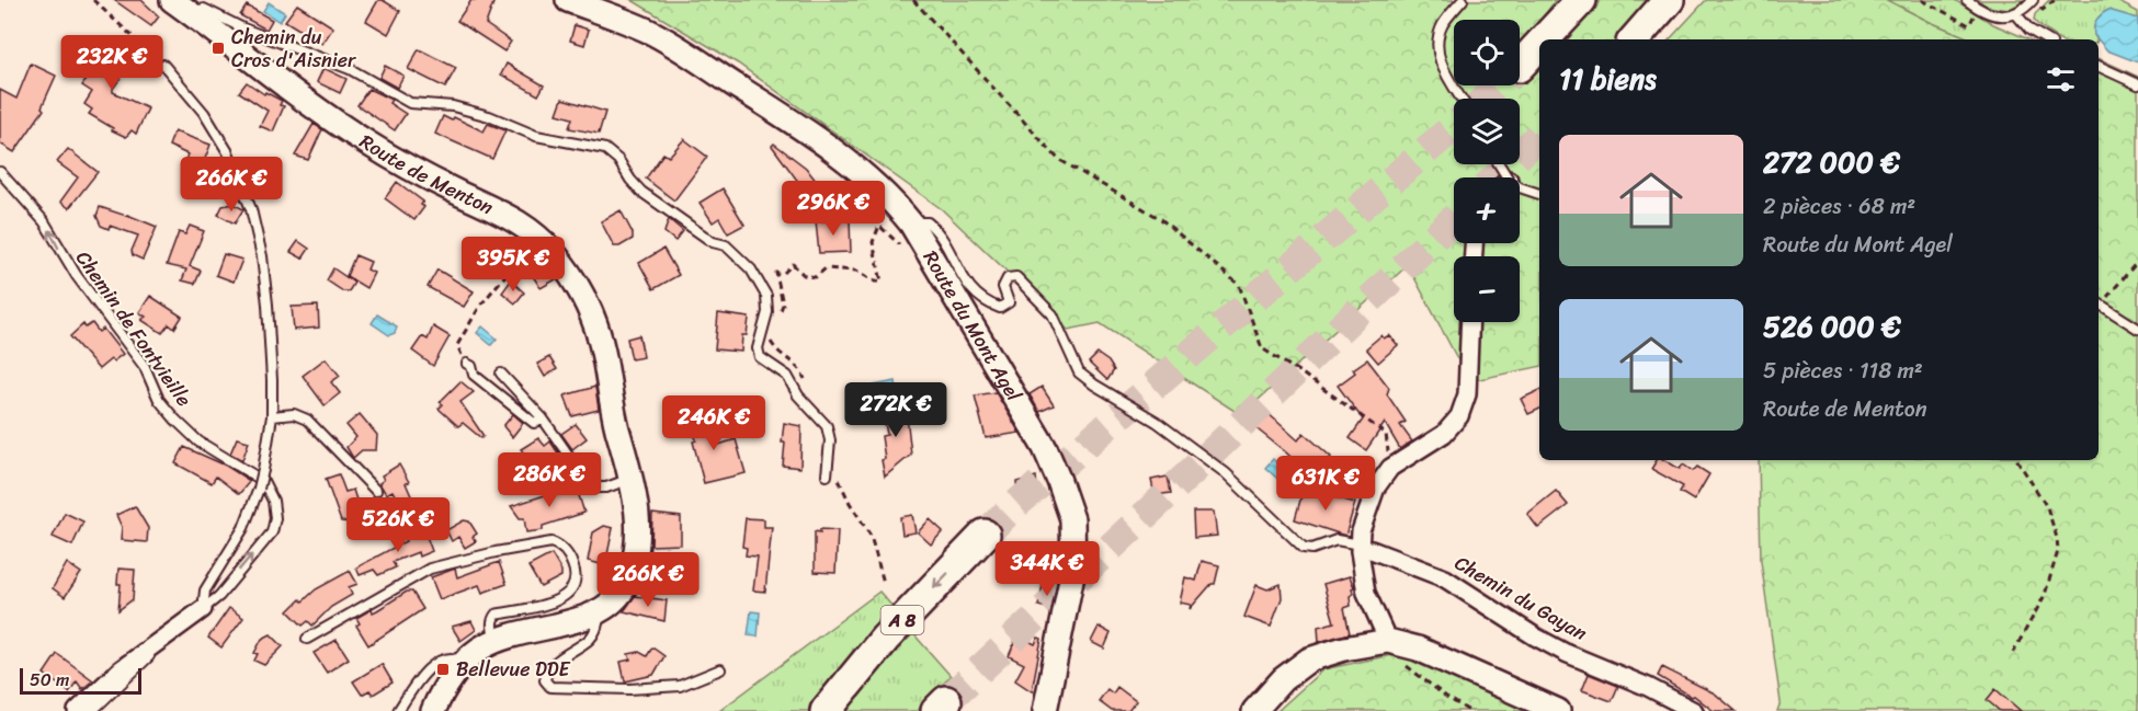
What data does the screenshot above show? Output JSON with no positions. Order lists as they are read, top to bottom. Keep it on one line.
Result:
{"streets":{"highway":["A 8"],"street":["Route de Menton","Route du Mont Agel","Chemin du Gayan"],"lane":["Chemin de Fontvieille"]},"one_way":["Chemin de Fontvieille"],"places":{"transit":["Chemin du Cros d'Aisnier","Bellevue DDE"]},"scale_bar":"50 m","page":{"map_buttons":["+","−"],"price":["232K €","266K €","296K €","395K €","272K €","246K €","286K €","631K €","526K €","344K €","266K €"],"heading":"11 biens","list":[{"name":"272 000 €","note":"2 pièces · 68 m² · Route du Mont Agel"},{"name":"526 000 €","note":"5 pièces · 118 m² · Route de Menton"}],"scale":"50 m"}}
